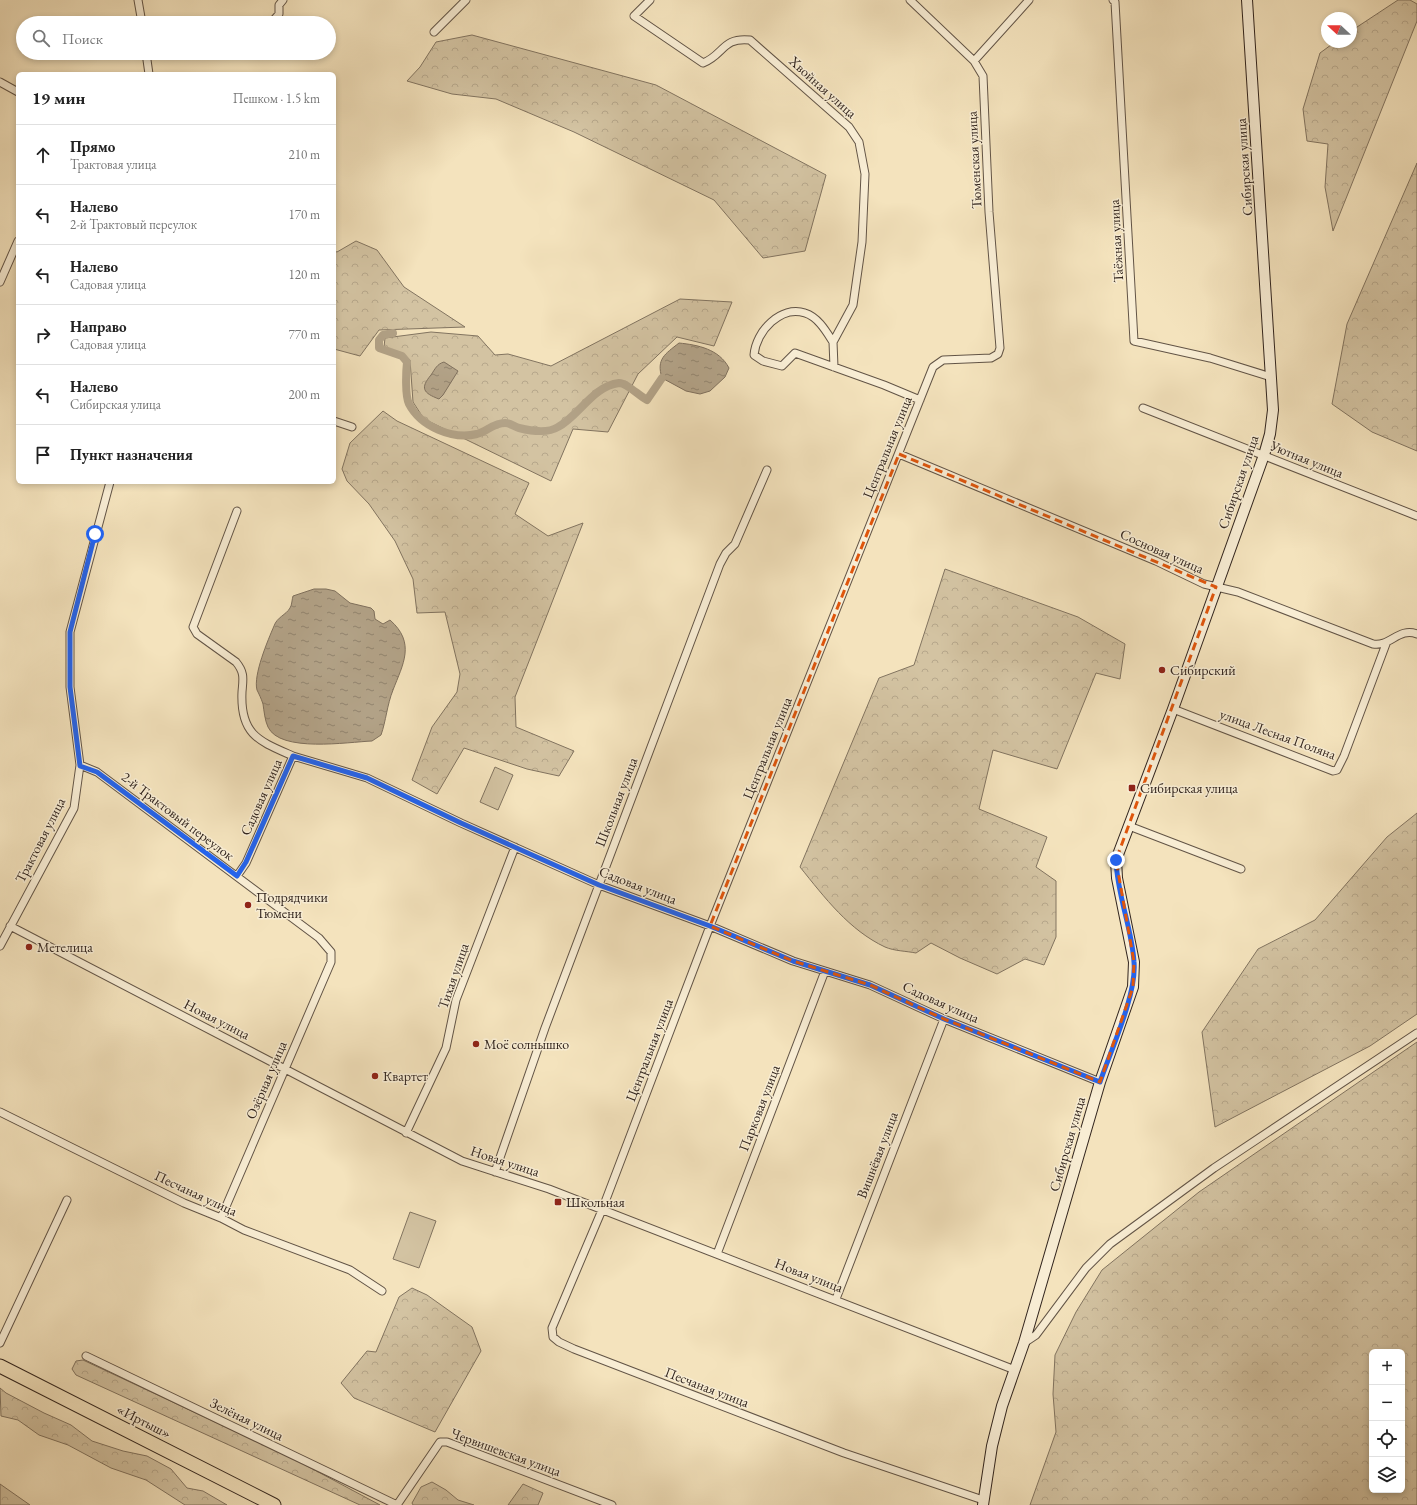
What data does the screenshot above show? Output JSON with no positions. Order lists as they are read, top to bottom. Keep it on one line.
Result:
{"streets":{"highway":["«Иртыш»"],"street":["Хвойная улица","Тюменская улица","Сибирская улица","Таёжная улица","Центральная улица","Уютная улица","Сосновая улица","улица Лесная Поляна","Садовая улица","Школьная улица","2-й Трактовый переулок","Трактовая улица","Тихая улица","Новая улица","Озёрная улица","Парковая улица","Вишнёвая улица","Песчаная улица","Зелёная улица","Червишевская улица"]},"crossings":[["Тюменская улица","Центральная улица"],["Сибирская улица","Таёжная улица"],["Сибирская улица","Уютная улица"],["Сибирская улица","Сосновая улица"],["Сибирская улица","улица Лесная Поляна"],["Сибирская улица","Садовая улица"],["Сибирская улица","Новая улица"],["Сибирская улица","Песчаная улица"],["Центральная улица","Сосновая улица"],["Центральная улица","Садовая улица"],["Центральная улица","Новая улица"],["Центральная улица","Песчаная улица"],["Сосновая улица","улица Лесная Поляна"],["Садовая улица","Школьная улица"],["Садовая улица","2-й Трактовый переулок"],["Садовая улица","Тихая улица"],["Садовая улица","Парковая улица"],["Садовая улица","Вишнёвая улица"],["Школьная улица","Новая улица"],["2-й Трактовый переулок","Трактовая улица"],["2-й Трактовый переулок","Озёрная улица"],["Трактовая улица","Новая улица"],["Тихая улица","Новая улица"],["Новая улица","Озёрная улица"],["Новая улица","Парковая улица"],["Новая улица","Вишнёвая улица"],["Новая улица","Песчаная улица"],["Озёрная улица","Песчаная улица"],["Зелёная улица","Червишевская улица"]],"places":{"other":["Сибирский","Подрядчики Тюмени","Метелица","Моё солнышко","Квартет"],"transit":["Сибирская улица","Школьная"]},"north":"left","page":{"search":"Поиск","heading":["19 мин","Пешком · 1.5 km"],"list":[["Прямо","Трактовая улица","210 m"],["Налево","2-й Трактовый переулок","170 m"],["Налево","Садовая улица","120 m"],["Направо","Садовая улица","770 m"],["Налево","Сибирская улица","200 m"],"Пункт назначения"],"map_buttons":["+","−"]}}
